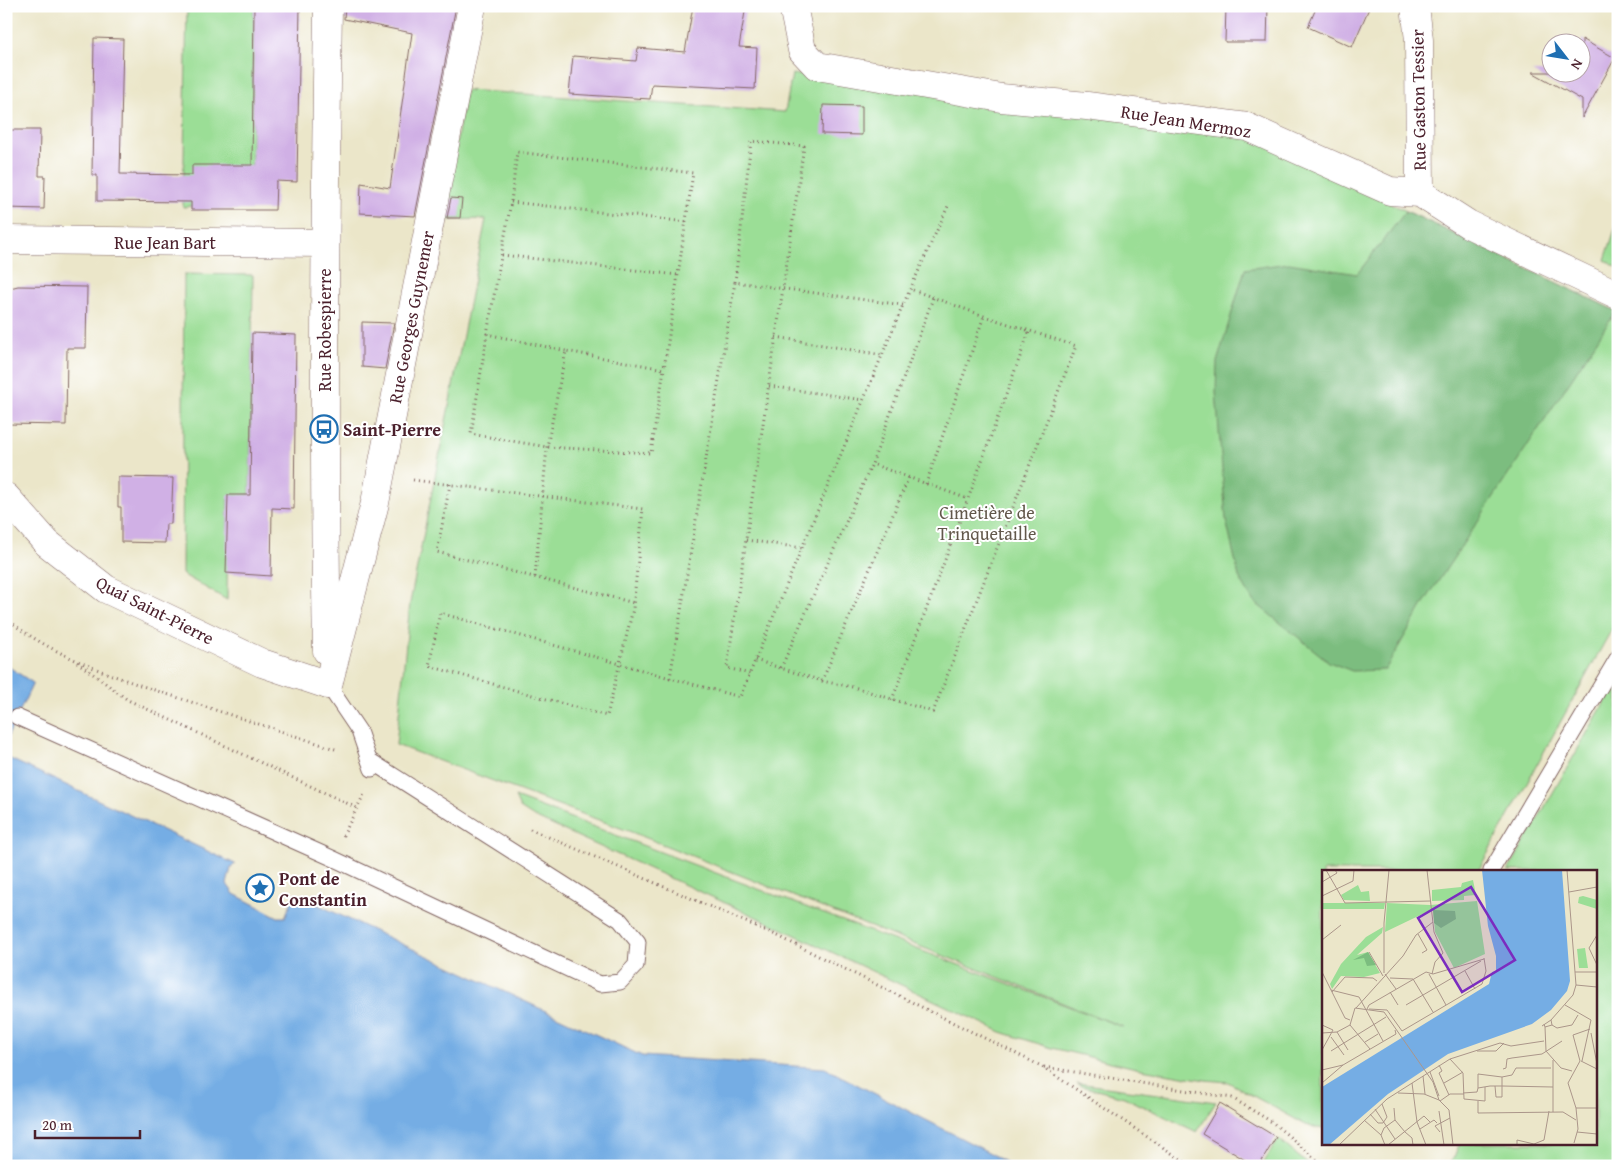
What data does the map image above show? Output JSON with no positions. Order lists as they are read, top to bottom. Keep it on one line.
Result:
{"streets":{"street":["Rue Gaston Tessier","Rue Jean Mermoz","Rue Jean Bart","Rue Georges Guynemer","Rue Robespierre","Quai Saint-Pierre"]},"crossings":[["Rue Gaston Tessier","Rue Jean Mermoz"],["Rue Jean Bart","Rue Robespierre"],["Rue Georges Guynemer","Rue Robespierre"],["Rue Georges Guynemer","Quai Saint-Pierre"],["Rue Robespierre","Quai Saint-Pierre"]],"parks":["Cimetière de Trinquetaille"],"places":{"bus stop":["Saint-Pierre"],"place":["Pont de Constantin"]},"scale_bar":"20 m","north":"bottom right"}
